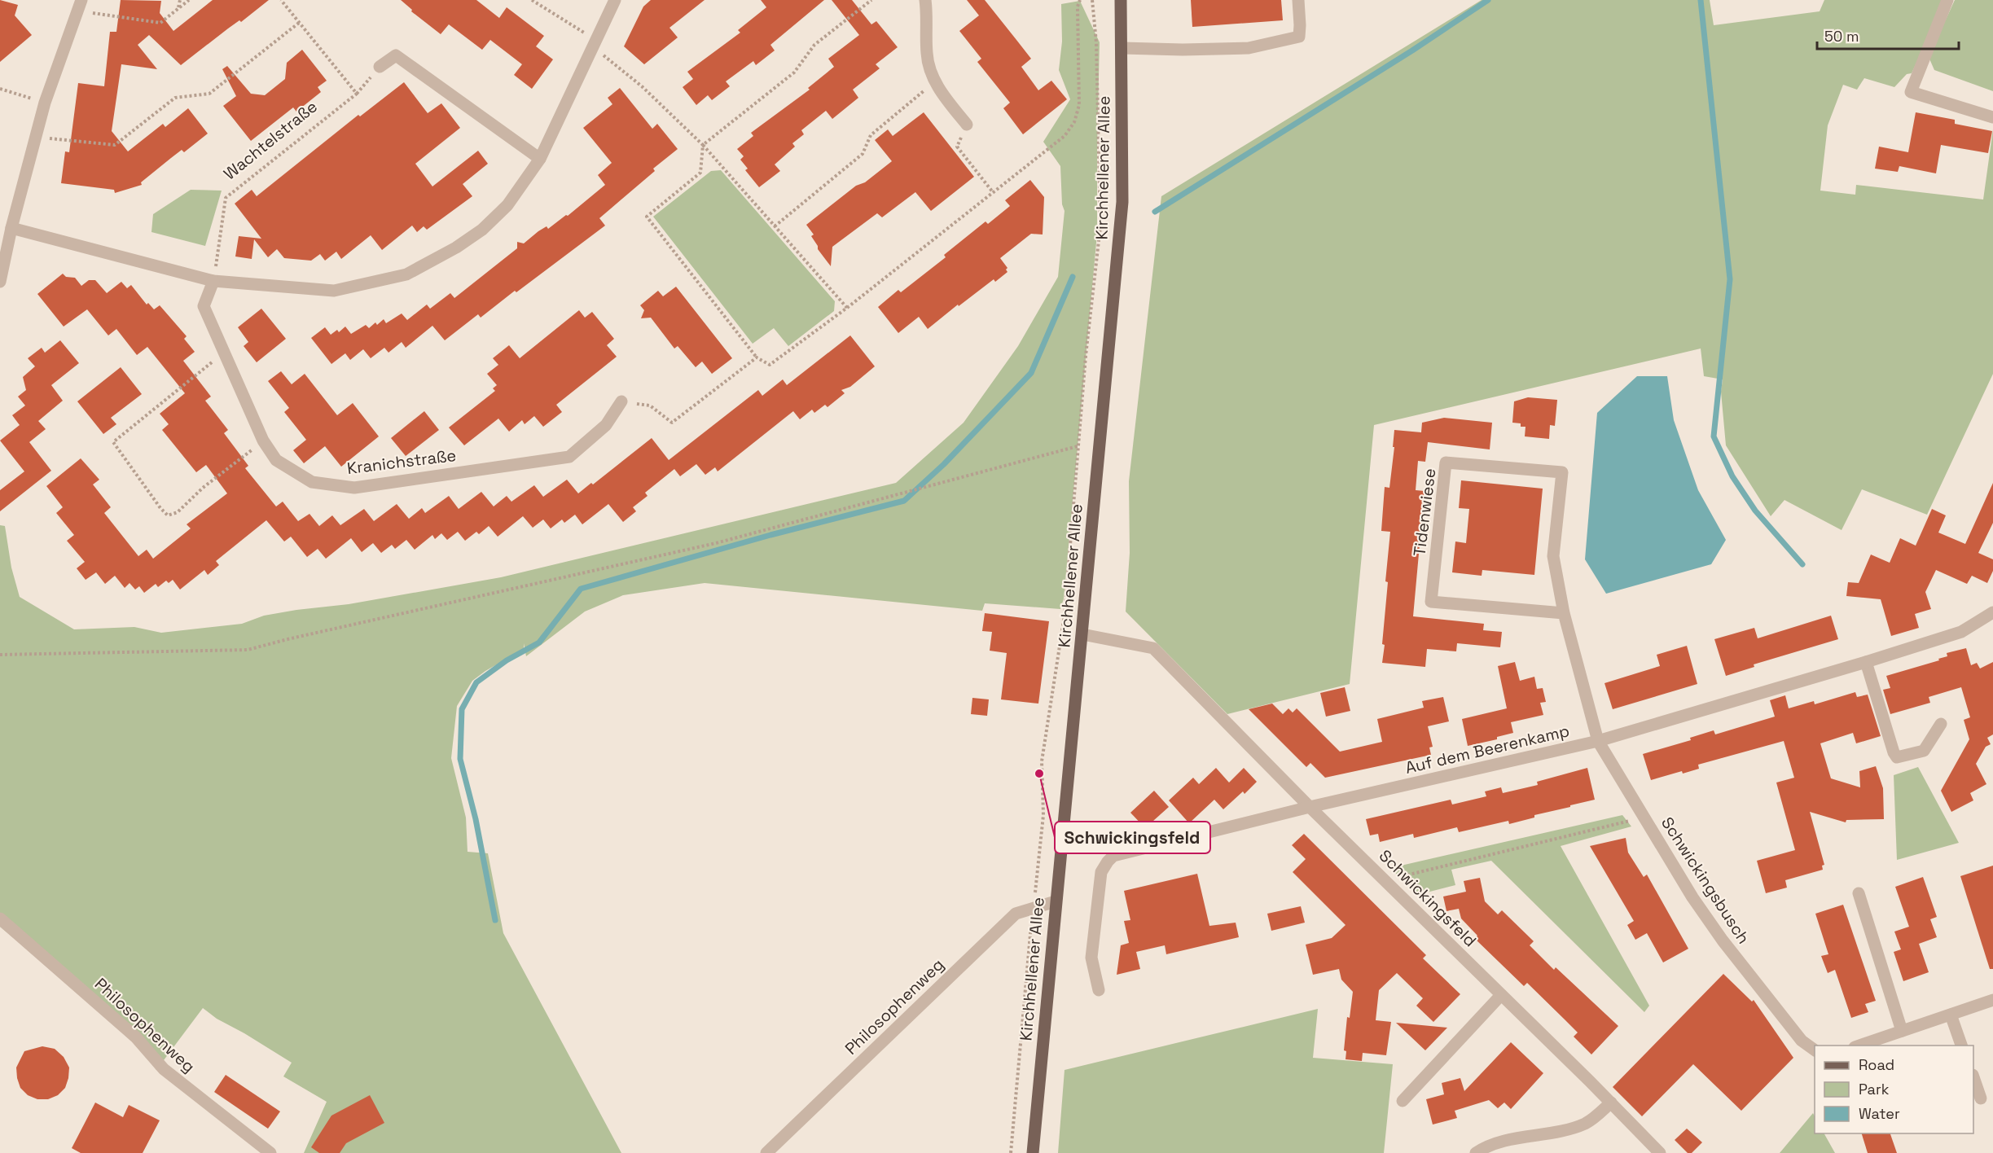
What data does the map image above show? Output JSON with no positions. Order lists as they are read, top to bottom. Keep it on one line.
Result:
{"streets":{"main road":["Kirchhellener Allee"],"street":["Kranichstraße","Tidenwiese","Auf dem Beerenkamp","Schwickingsbusch","Schwickingsfeld","Philosophenweg"],"path":["Wachtelstraße"]},"crossings":[["Wachtelstraße","Kranichstraße"],["Kirchhellener Allee","Schwickingsfeld"],["Kirchhellener Allee","Philosophenweg"],["Tidenwiese","Auf dem Beerenkamp"],["Tidenwiese","Schwickingsbusch"],["Auf dem Beerenkamp","Schwickingsbusch"],["Auf dem Beerenkamp","Schwickingsfeld"]],"places":["Schwickingsfeld"],"legend":["Road","Park","Water"],"scale_bar":"50 m"}
